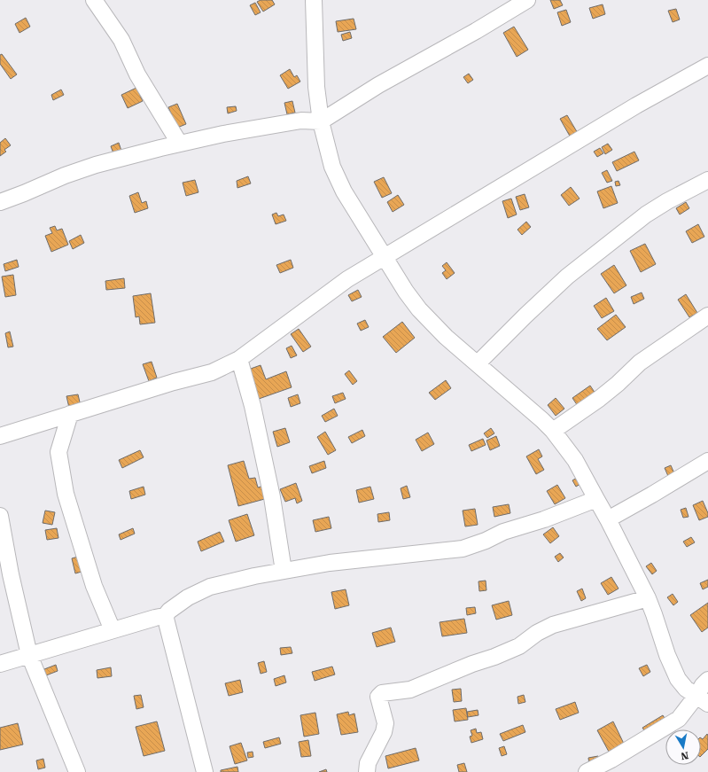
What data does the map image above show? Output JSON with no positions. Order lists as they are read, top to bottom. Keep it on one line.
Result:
{"north":"bottom"}
